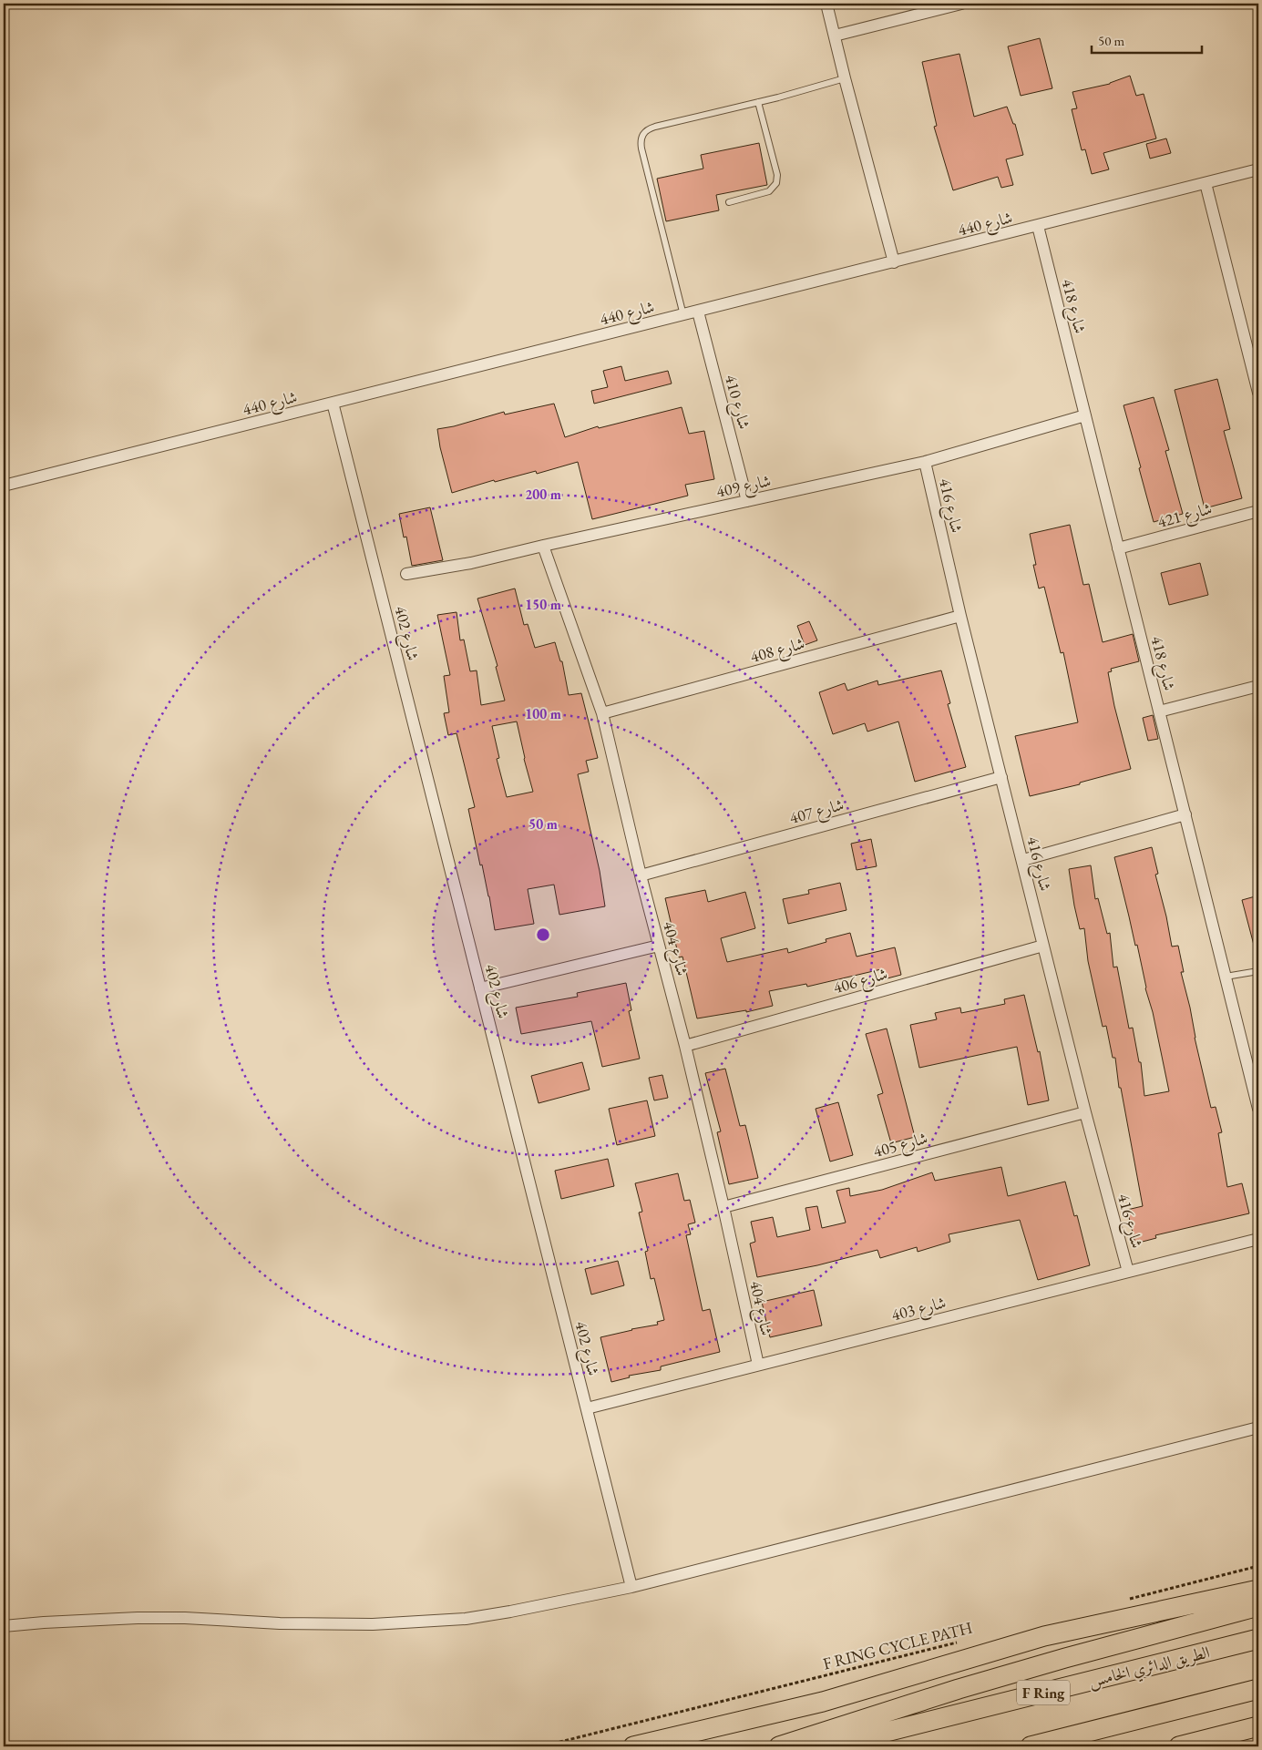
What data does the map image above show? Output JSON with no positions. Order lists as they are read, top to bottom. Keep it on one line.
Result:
{"streets":{"highway":["الطريق الدائري الخامس","F Ring"],"street":["شارع 440","شارع 418","شارع 410","شارع 409","شارع 416","شارع 421","شارع 402","شارع 408","شارع 407","شارع 404","شارع 406","شارع 405","شارع 403"],"path":["F RING CYCLE PATH"]},"crossings":[["شارع 440","شارع 418"],["شارع 440","شارع 410"],["شارع 440","شارع 402"],["شارع 418","شارع 409"],["شارع 418","شارع 421"],["شارع 410","شارع 409"],["شارع 409","شارع 416"],["شارع 409","شارع 404"],["شارع 416","شارع 408"],["شارع 416","شارع 407"],["شارع 416","شارع 406"],["شارع 416","شارع 405"],["شارع 416","شارع 403"],["شارع 402","شارع 403"],["شارع 408","شارع 404"],["شارع 407","شارع 404"],["شارع 404","شارع 406"],["شارع 404","شارع 405"],["شارع 404","شارع 403"]],"scale_bar":"50 m","rings":["200 m","150 m","100 m","50 m"]}
